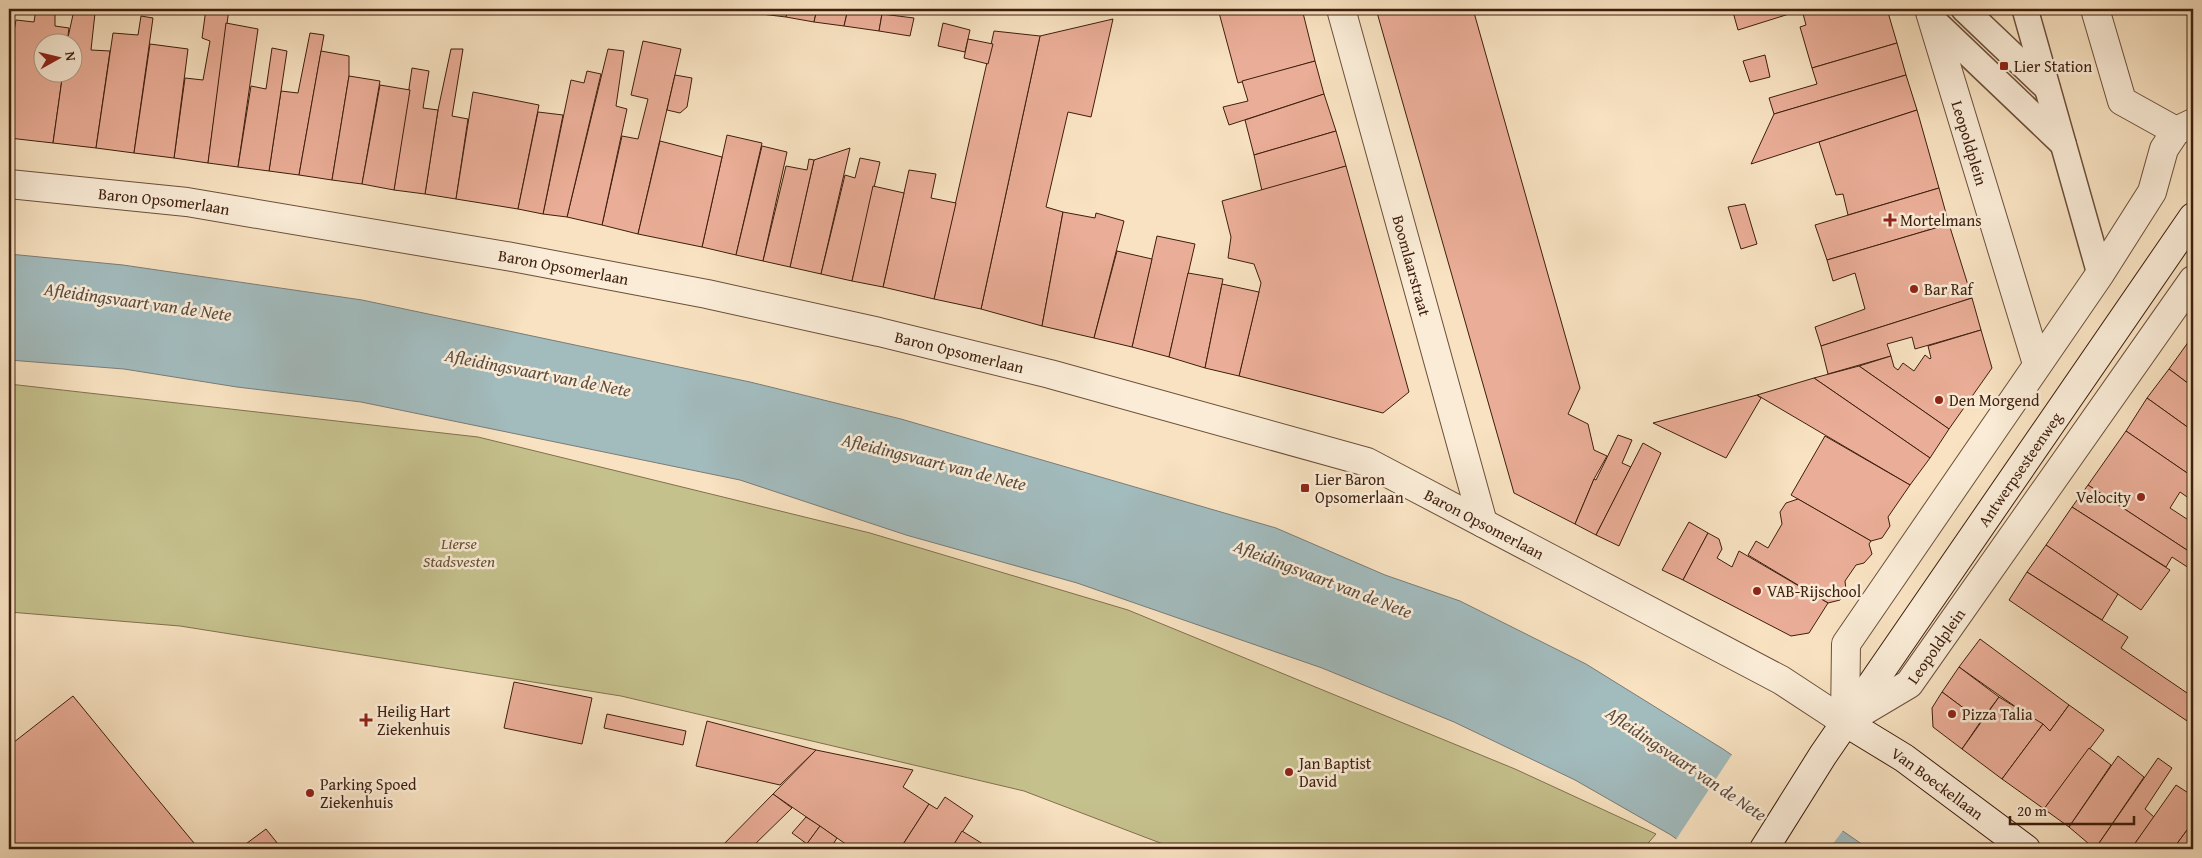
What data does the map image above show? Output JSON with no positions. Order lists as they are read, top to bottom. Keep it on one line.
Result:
{"streets":{"street":["Leopoldplein","Baron Opsomerlaan","Boomlaarstraat","Antwerpsesteenweg","Van Boeckellaan"]},"crossings":[["Leopoldplein","Baron Opsomerlaan"],["Leopoldplein","Antwerpsesteenweg"],["Leopoldplein","Van Boeckellaan"],["Baron Opsomerlaan","Boomlaarstraat"],["Baron Opsomerlaan","Antwerpsesteenweg"],["Baron Opsomerlaan","Van Boeckellaan"],["Antwerpsesteenweg","Van Boeckellaan"]],"water":["Afleidingsvaart van de Nete"],"parks":["Lierse Stadsvesten"],"places":{"transit":["Lier Station","Lier Baron Opsomerlaan"],"health":["Mortelmans","Heilig Hart Ziekenhuis"],"other":["Bar Raf","Den Morgend","Velocity","VAB-Rijschool","Pizza Talia","Jan Baptist David","Parking Spoed Ziekenhuis"]},"scale_bar":"20 m","north":"right"}
